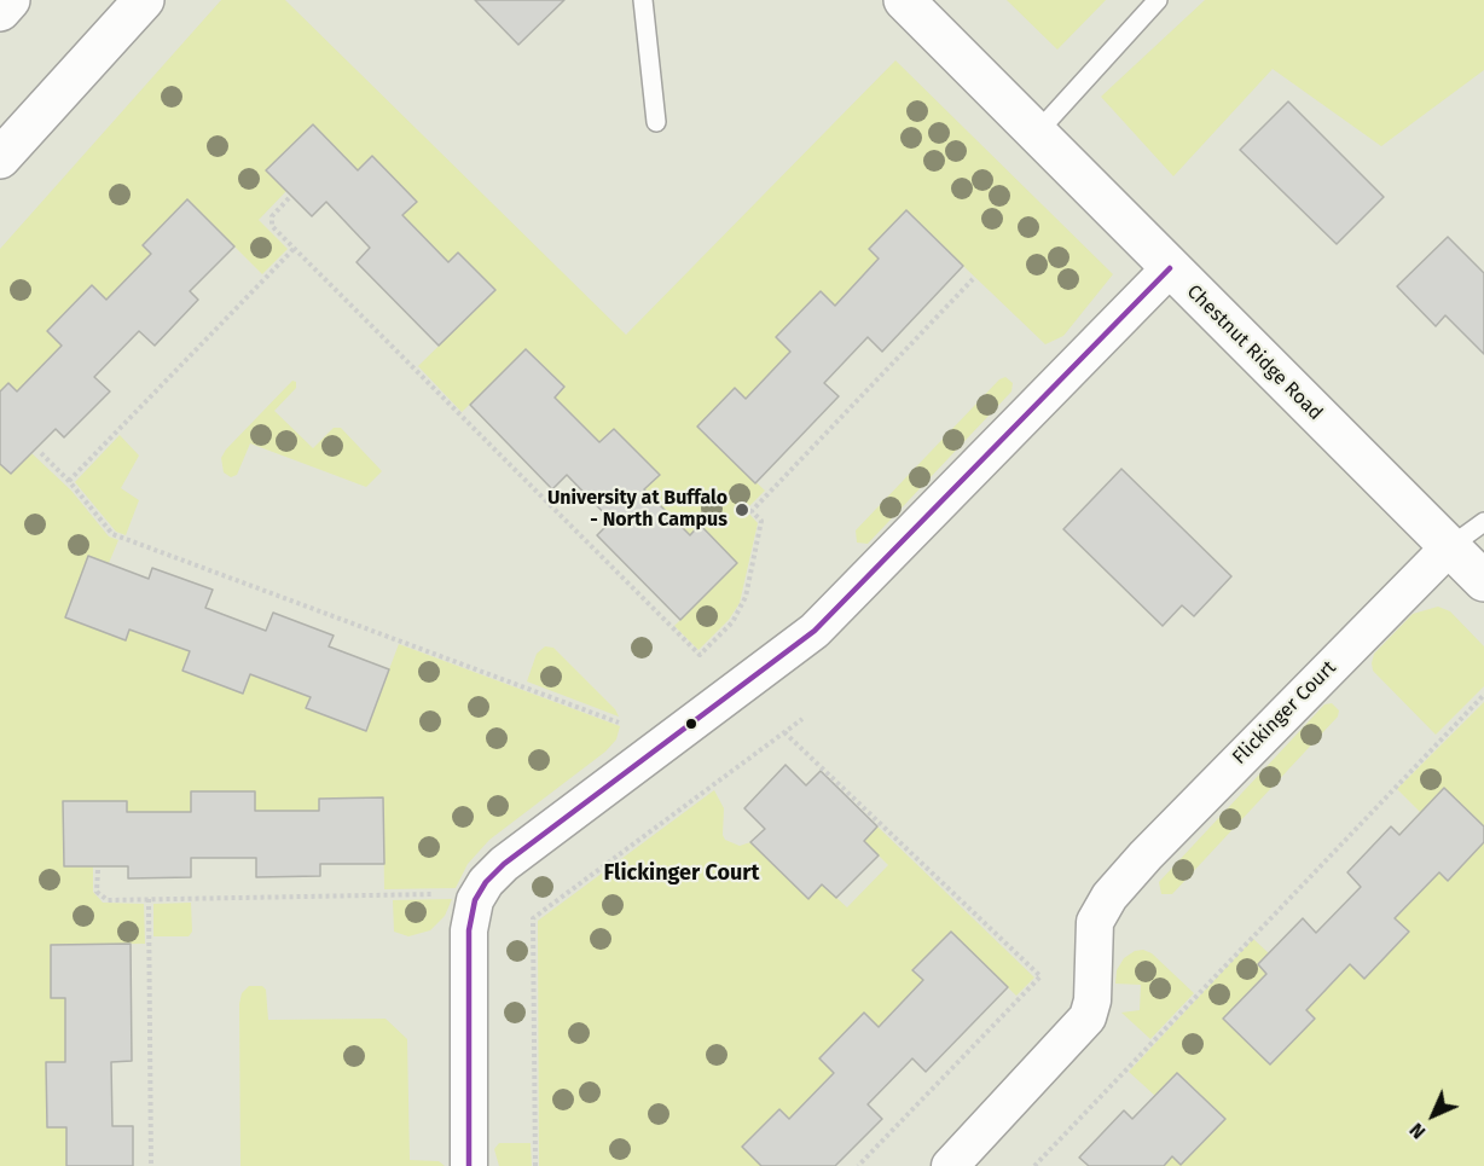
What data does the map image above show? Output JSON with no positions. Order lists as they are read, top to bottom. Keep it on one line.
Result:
{"streets":{"street":["Chestnut Ridge Road","Flickinger Court"]},"crossings":[["Chestnut Ridge Road","Flickinger Court"]],"districts":["Flickinger Court"],"places":["University at Buffalo - North Campus"],"north":"bottom left"}
